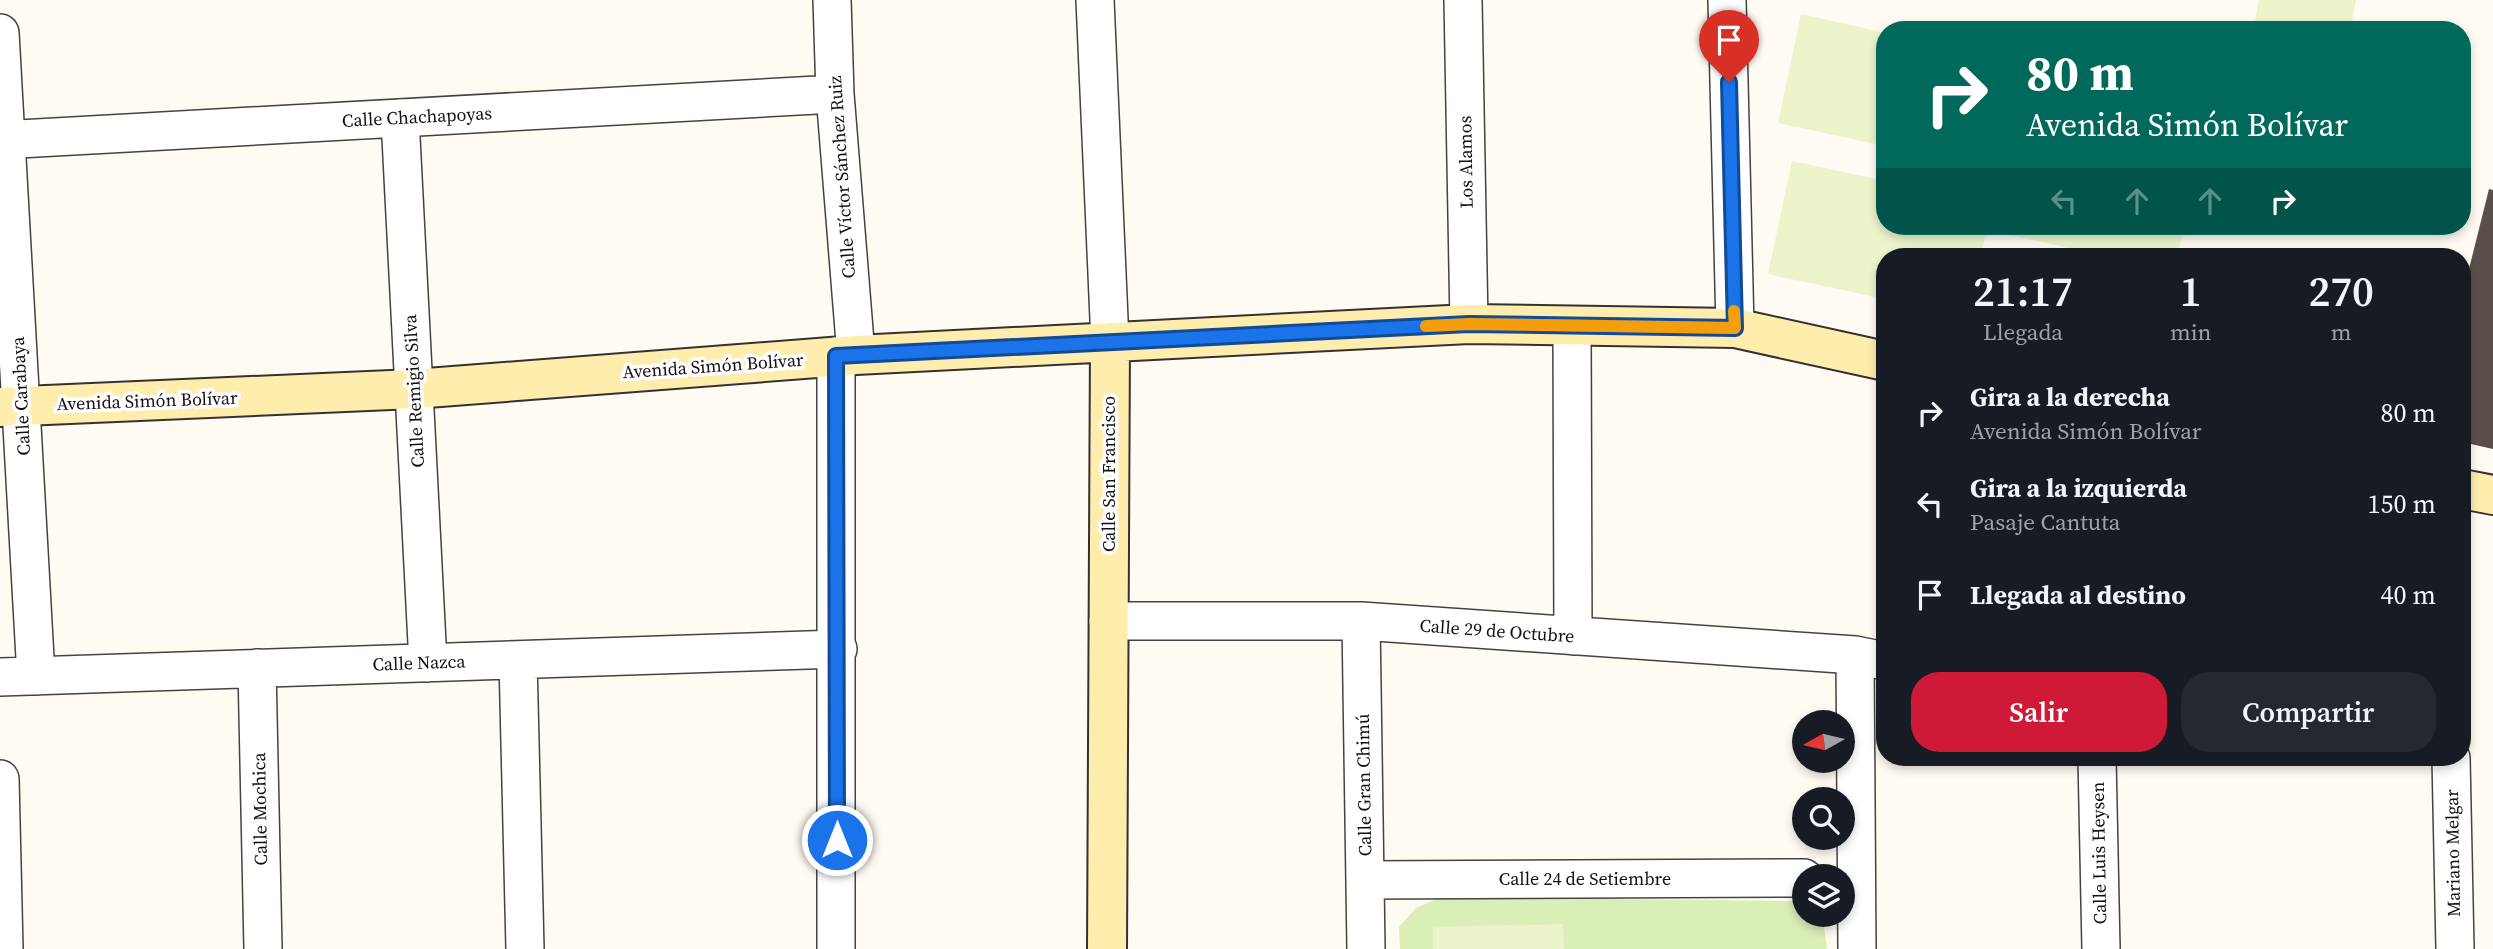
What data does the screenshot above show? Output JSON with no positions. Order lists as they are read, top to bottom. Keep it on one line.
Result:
{"streets":{"street":["Calle Chachapoyas","Los Alamos","Calle Víctor Sánchez Ruiz","Avenida Simón Bolívar","Calle Remigio Silva","Calle Carabaya","Calle San Francisco","Calle 29 de Octubre","Calle Nazca","Calle Gran Chimú","Calle Mochica","Calle Luis Heysen","Mariano Melgar","Calle 24 de Setiembre"]},"crossings":[["Calle Chachapoyas","Calle Víctor Sánchez Ruiz"],["Calle Chachapoyas","Calle Remigio Silva"],["Calle Chachapoyas","Calle Carabaya"],["Los Alamos","Avenida Simón Bolívar"],["Calle Víctor Sánchez Ruiz","Avenida Simón Bolívar"],["Calle Víctor Sánchez Ruiz","Calle Nazca"],["Avenida Simón Bolívar","Calle Remigio Silva"],["Avenida Simón Bolívar","Calle Carabaya"],["Avenida Simón Bolívar","Calle San Francisco"],["Calle Remigio Silva","Calle Nazca"],["Calle Carabaya","Calle Nazca"],["Calle San Francisco","Calle 29 de Octubre"],["Calle 29 de Octubre","Calle Gran Chimú"],["Calle Nazca","Calle Mochica"],["Calle Gran Chimú","Calle 24 de Setiembre"]],"north":"left","page":{"turn":["80 m","Avenida Simón Bolívar"],"eta":["21:17","Llegada","1","min","270","m"],"list":[{"name":"Gira a la derecha","note":"Avenida Simón Bolívar","value":"80 m"},{"name":"Gira a la izquierda","note":"Pasaje Cantuta","value":"150 m"},{"name":"Llegada al destino","value":"40 m"}],"buttons":["Salir","Compartir"]}}
